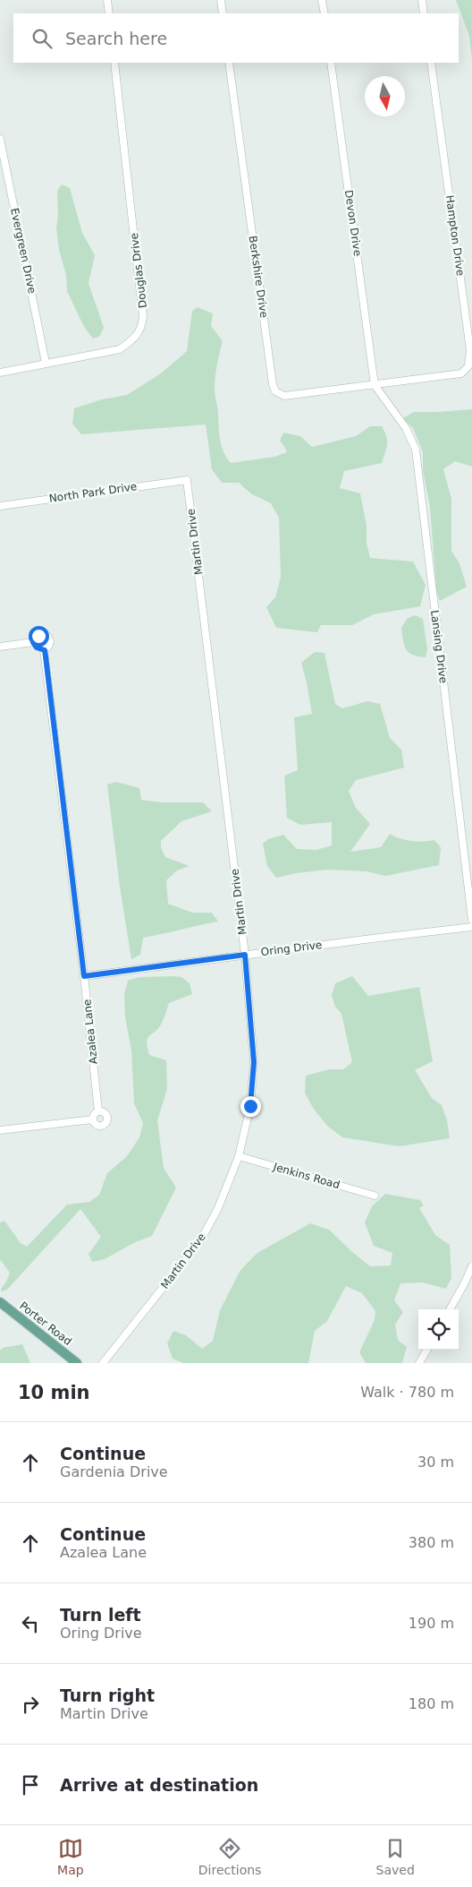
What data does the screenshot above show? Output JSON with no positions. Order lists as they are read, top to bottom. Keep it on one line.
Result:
{"streets":{"main road":["Porter Road"],"street":["Devon Drive","Hampton Drive","Evergreen Drive","Douglas Drive","Berkshire Drive","North Park Drive","Martin Drive","Lansing Drive","Oring Drive","Azalea Lane","Jenkins Road"]},"crossings":[["Devon Drive","Hampton Drive"],["Devon Drive","Berkshire Drive"],["Devon Drive","Lansing Drive"],["Hampton Drive","Berkshire Drive"],["Hampton Drive","Lansing Drive"],["Evergreen Drive","Douglas Drive"],["Berkshire Drive","Lansing Drive"],["North Park Drive","Martin Drive"],["Martin Drive","Oring Drive"],["Martin Drive","Jenkins Road"],["Oring Drive","Azalea Lane"]],"north":"bottom","page":{"search":"Search here","heading":["10 min","Walk · 780 m"],"list":[["Continue","Gardenia Drive","30 m"],["Continue","Azalea Lane","380 m"],["Turn left","Oring Drive","190 m"],["Turn right","Martin Drive","180 m"],"Arrive at destination"],"nav":["Map","Directions","Saved"]}}
